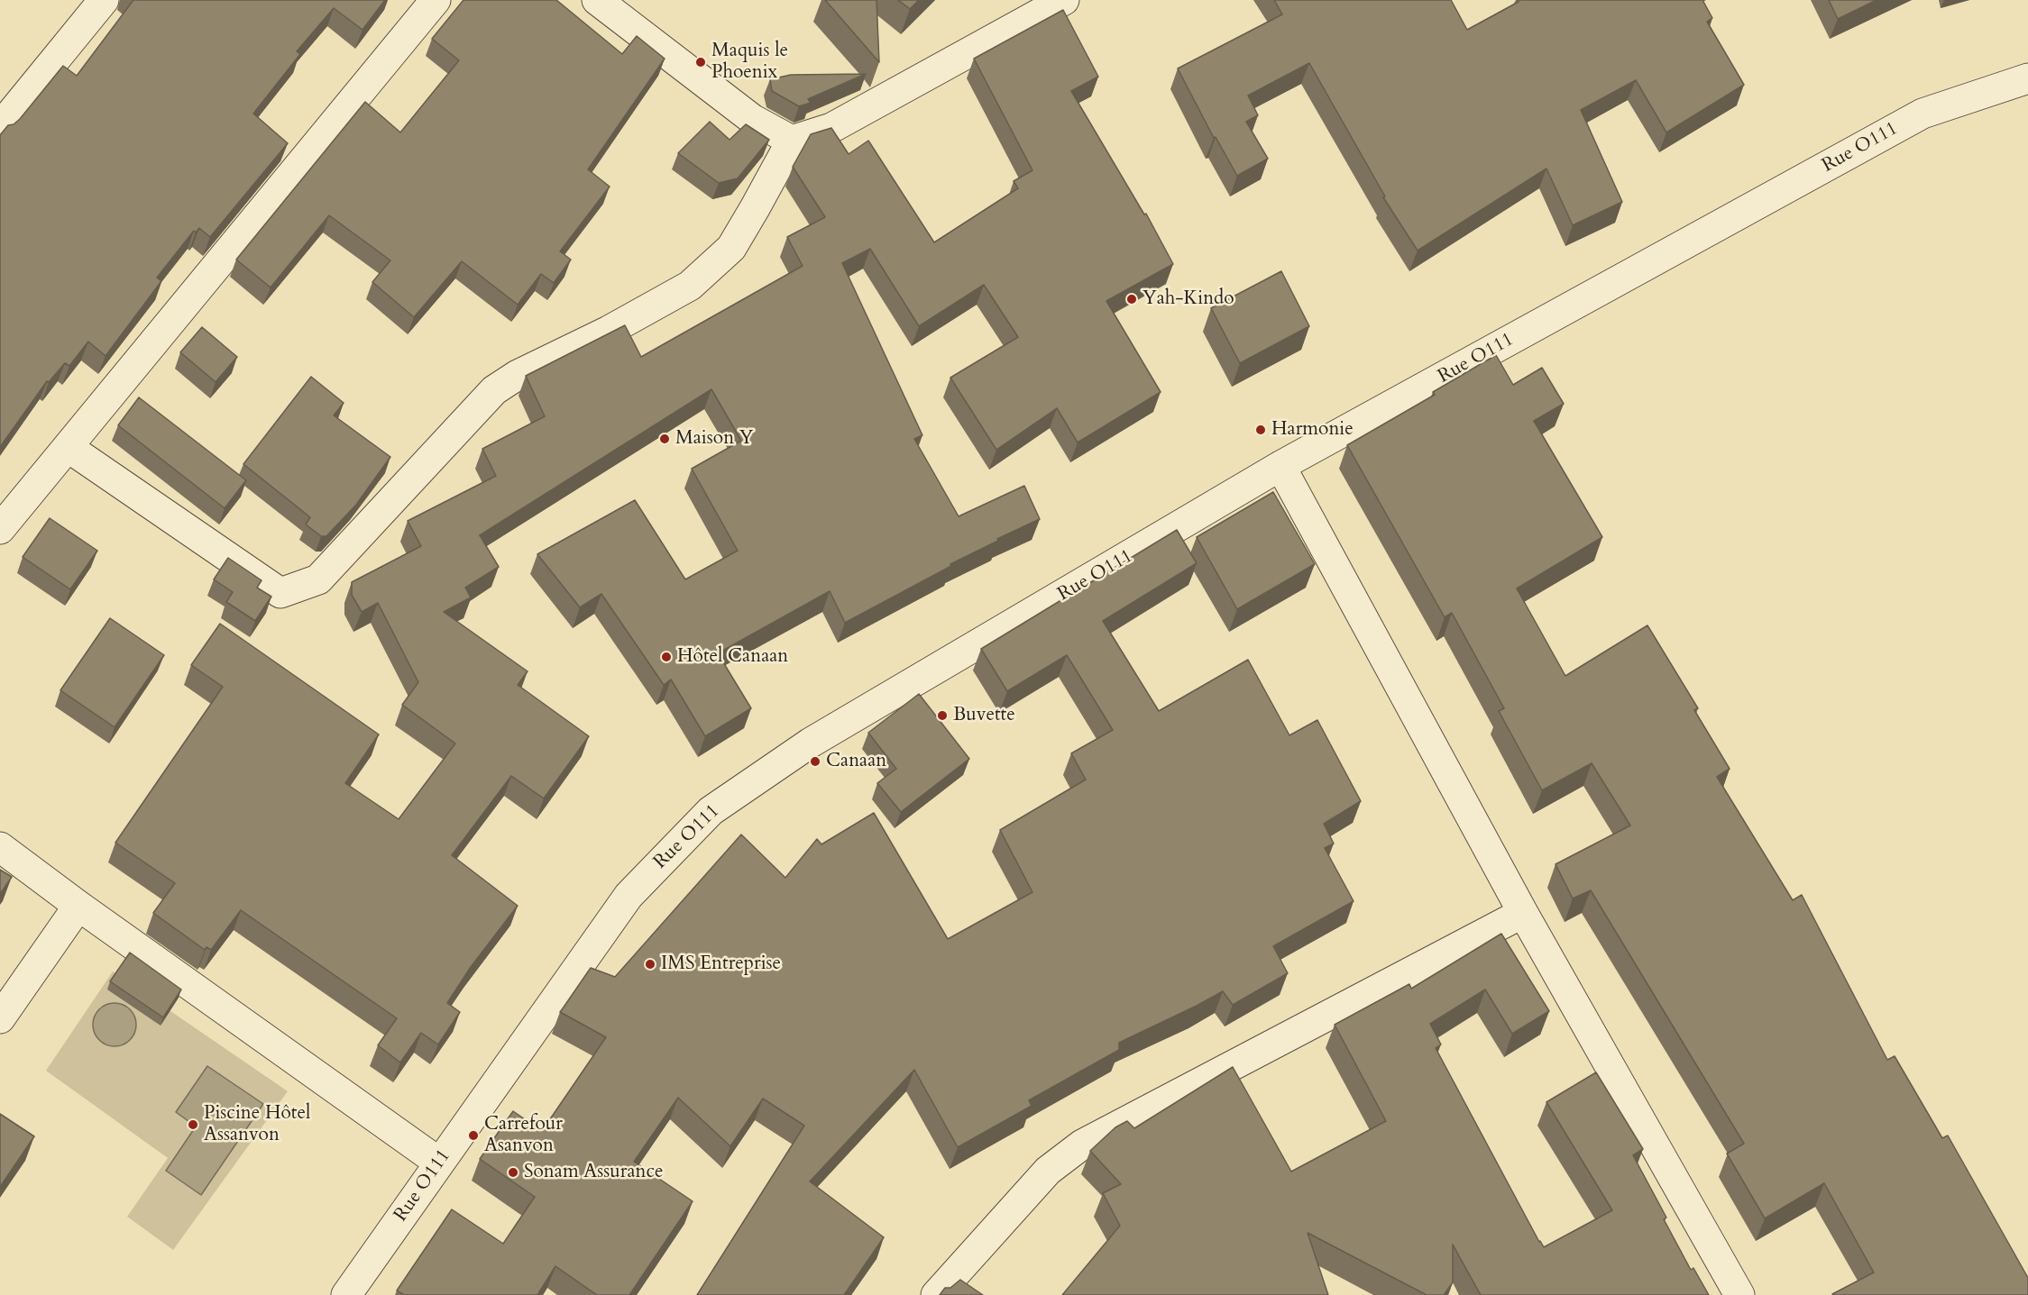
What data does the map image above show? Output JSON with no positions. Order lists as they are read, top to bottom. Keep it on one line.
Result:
{"streets":{"street":["Rue O111"]},"places":["Maquis le Phoenix","Yah-Kindo","Harmonie","Maison Y","Hôtel Canaan","Buvette","Canaan","IMS Entreprise","Piscine Hôtel Assanvon","Carrefour Asanvon","Sonam Assurance"]}
